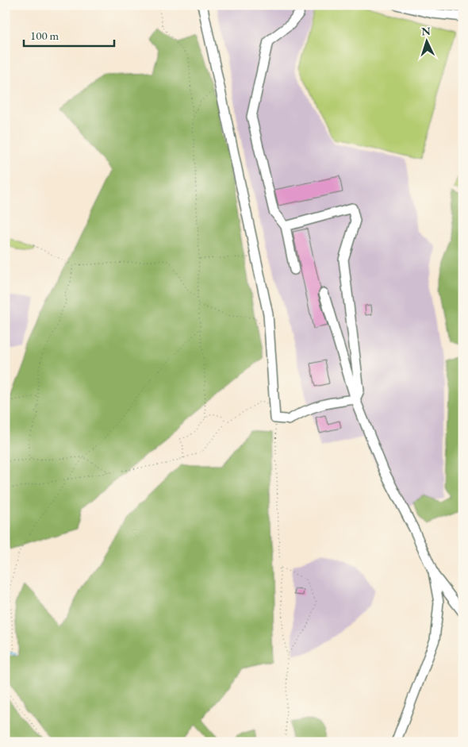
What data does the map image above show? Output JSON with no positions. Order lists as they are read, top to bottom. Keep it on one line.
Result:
{"scale_bar":"100 m","north":"top"}
